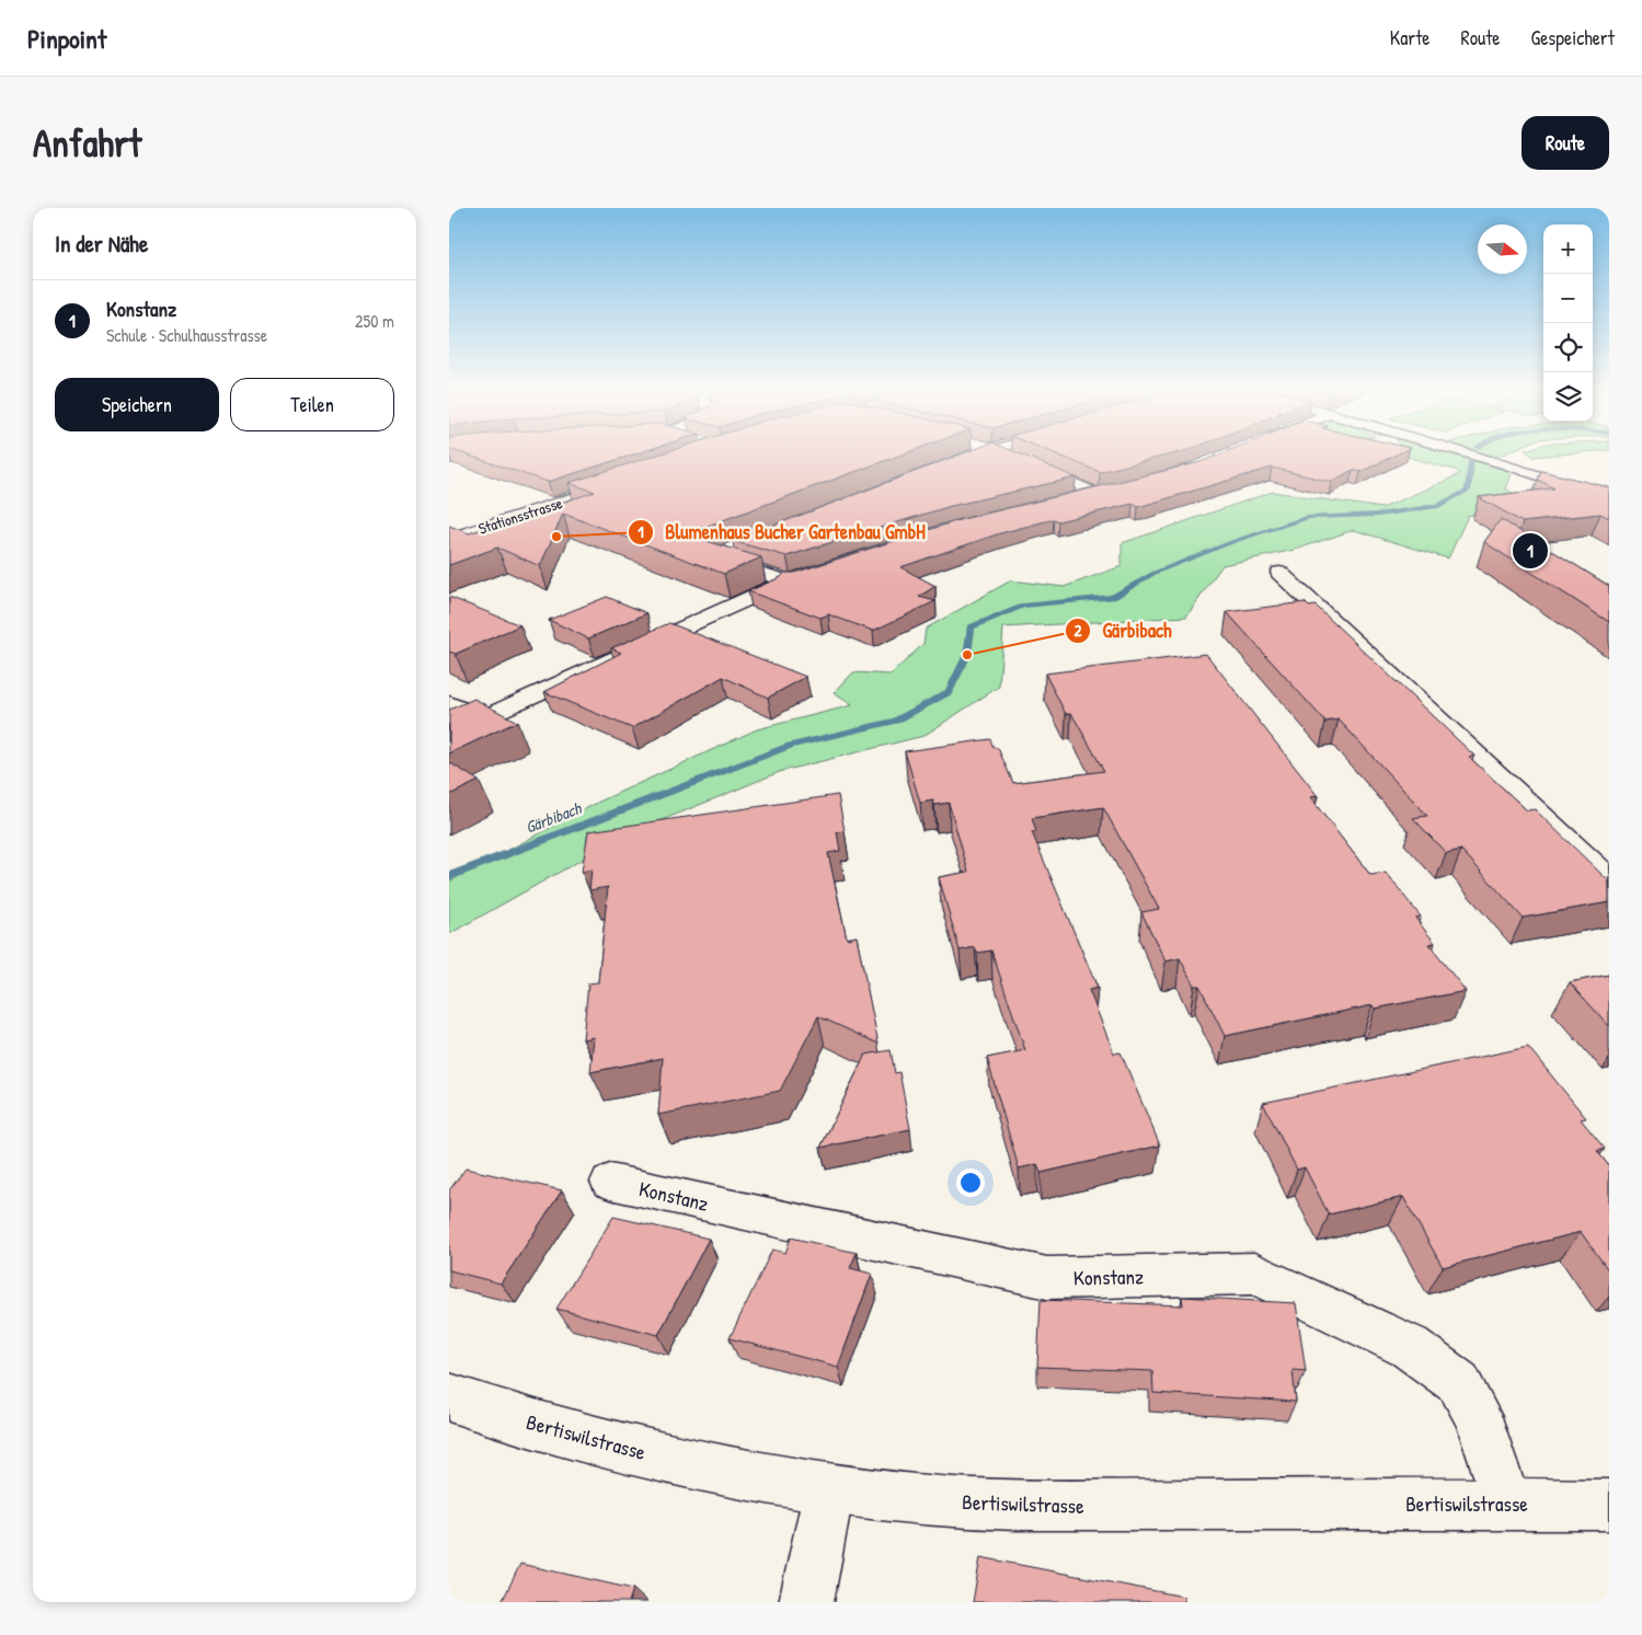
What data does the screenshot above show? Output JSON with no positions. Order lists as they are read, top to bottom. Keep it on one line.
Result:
{"streets":{"street":["Stationsstrasse","Konstanz","Bertiswilstrasse"]},"crossings":[["Konstanz","Bertiswilstrasse"]],"water":["Gärbibach"],"places":["Blumenhaus Bucher Gartenbau GmbH","Gärbibach"],"north":"right","page":{"header":"Pinpoint","nav":["Karte","Route","Gespeichert"],"buttons":["Route",["Speichern","Teilen"]],"title":"Anfahrt","heading":"In der Nähe","map_buttons":["+","−"],"list":[{"mark":"1","name":"Konstanz","note":"Schule · Schulhausstrasse","value":"250 m"}],"pins":"1"}}
